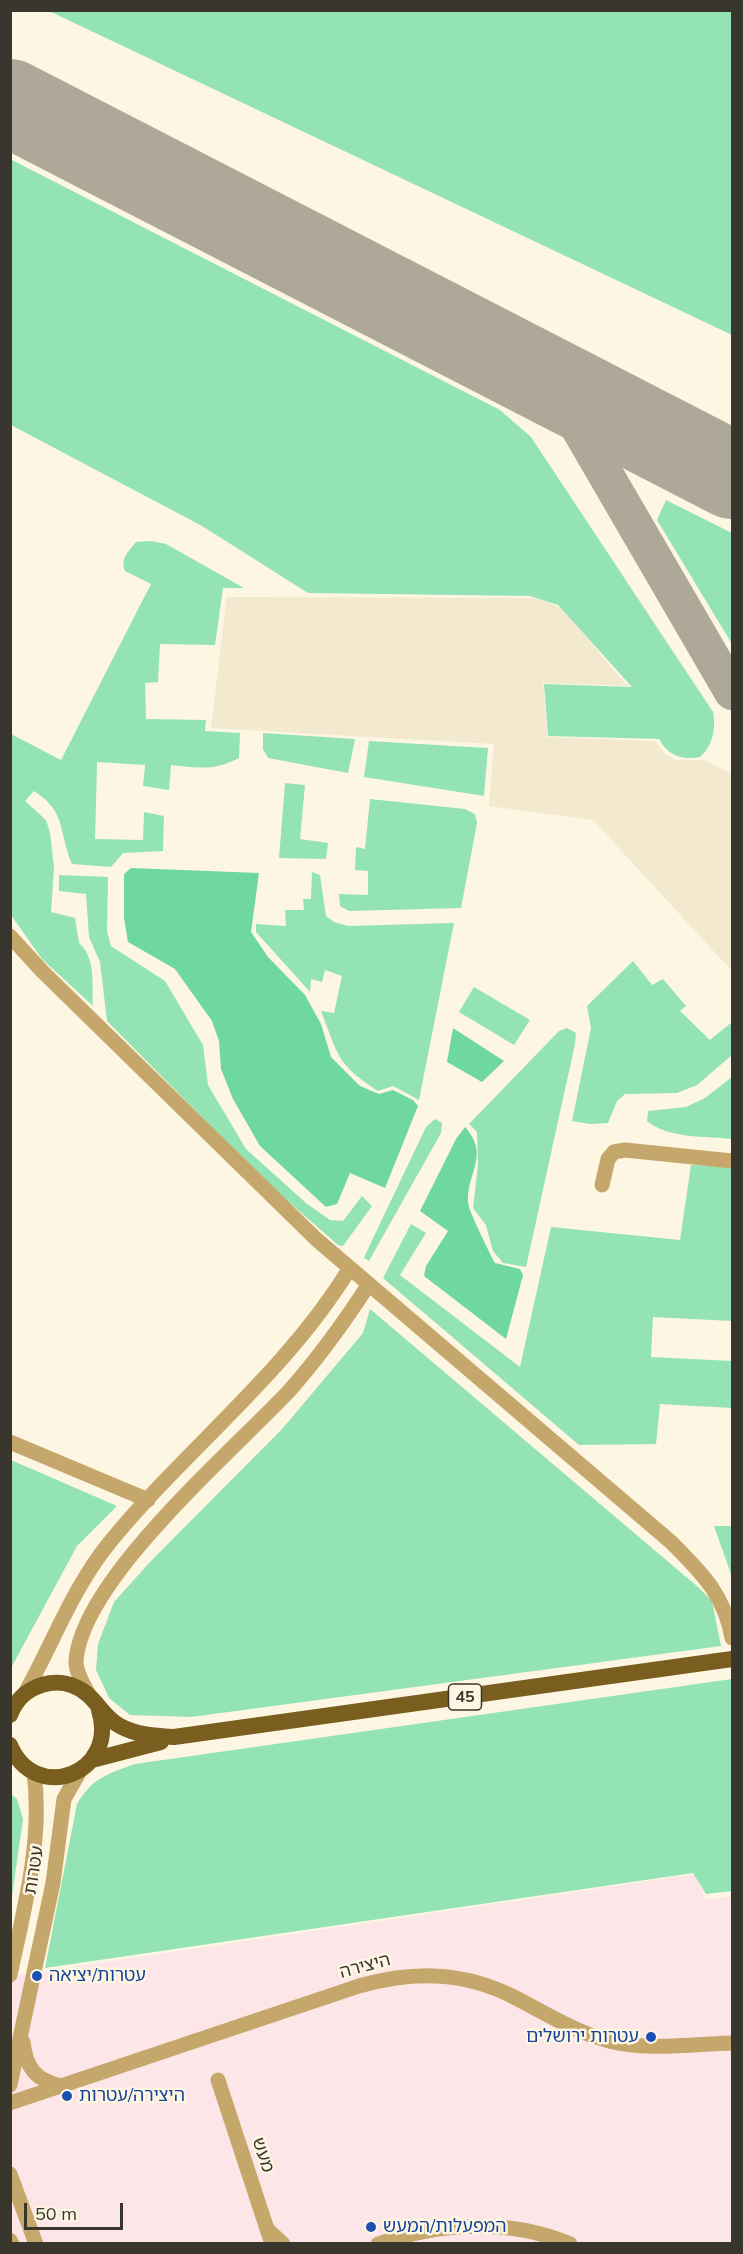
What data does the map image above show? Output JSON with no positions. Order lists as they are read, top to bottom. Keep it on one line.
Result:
{"streets":{"highway":["45"],"street":["עטרות","היצירה","מעש"]},"crossings":[["45","עטרות"]],"places":["עטרות/יציאה","עטרות ירושלים","היצירה/עטרות","המפעלות/המעש"],"scale_bar":"50 m"}
